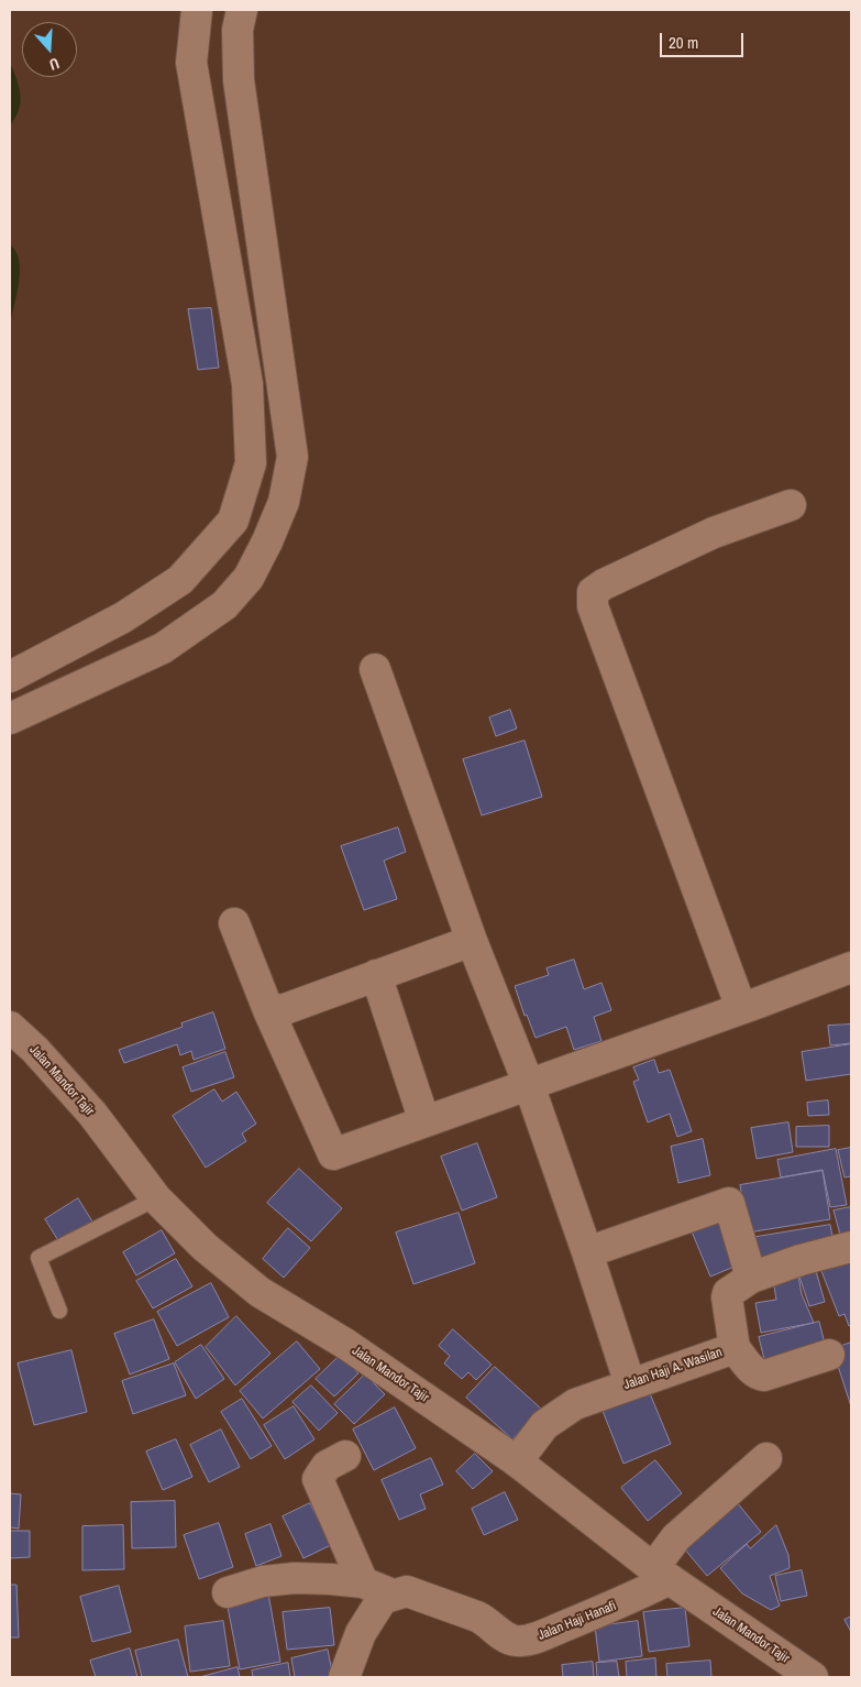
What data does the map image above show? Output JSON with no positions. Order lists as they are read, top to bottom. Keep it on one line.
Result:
{"streets":{"street":["Jalan Mandor Tajir","Jalan Haji A. Wasilan","Jalan Haji Hanafi"]},"crossings":[["Jalan Mandor Tajir","Jalan Haji A. Wasilan"],["Jalan Mandor Tajir","Jalan Haji Hanafi"]],"scale_bar":"20 m","north":"bottom"}
